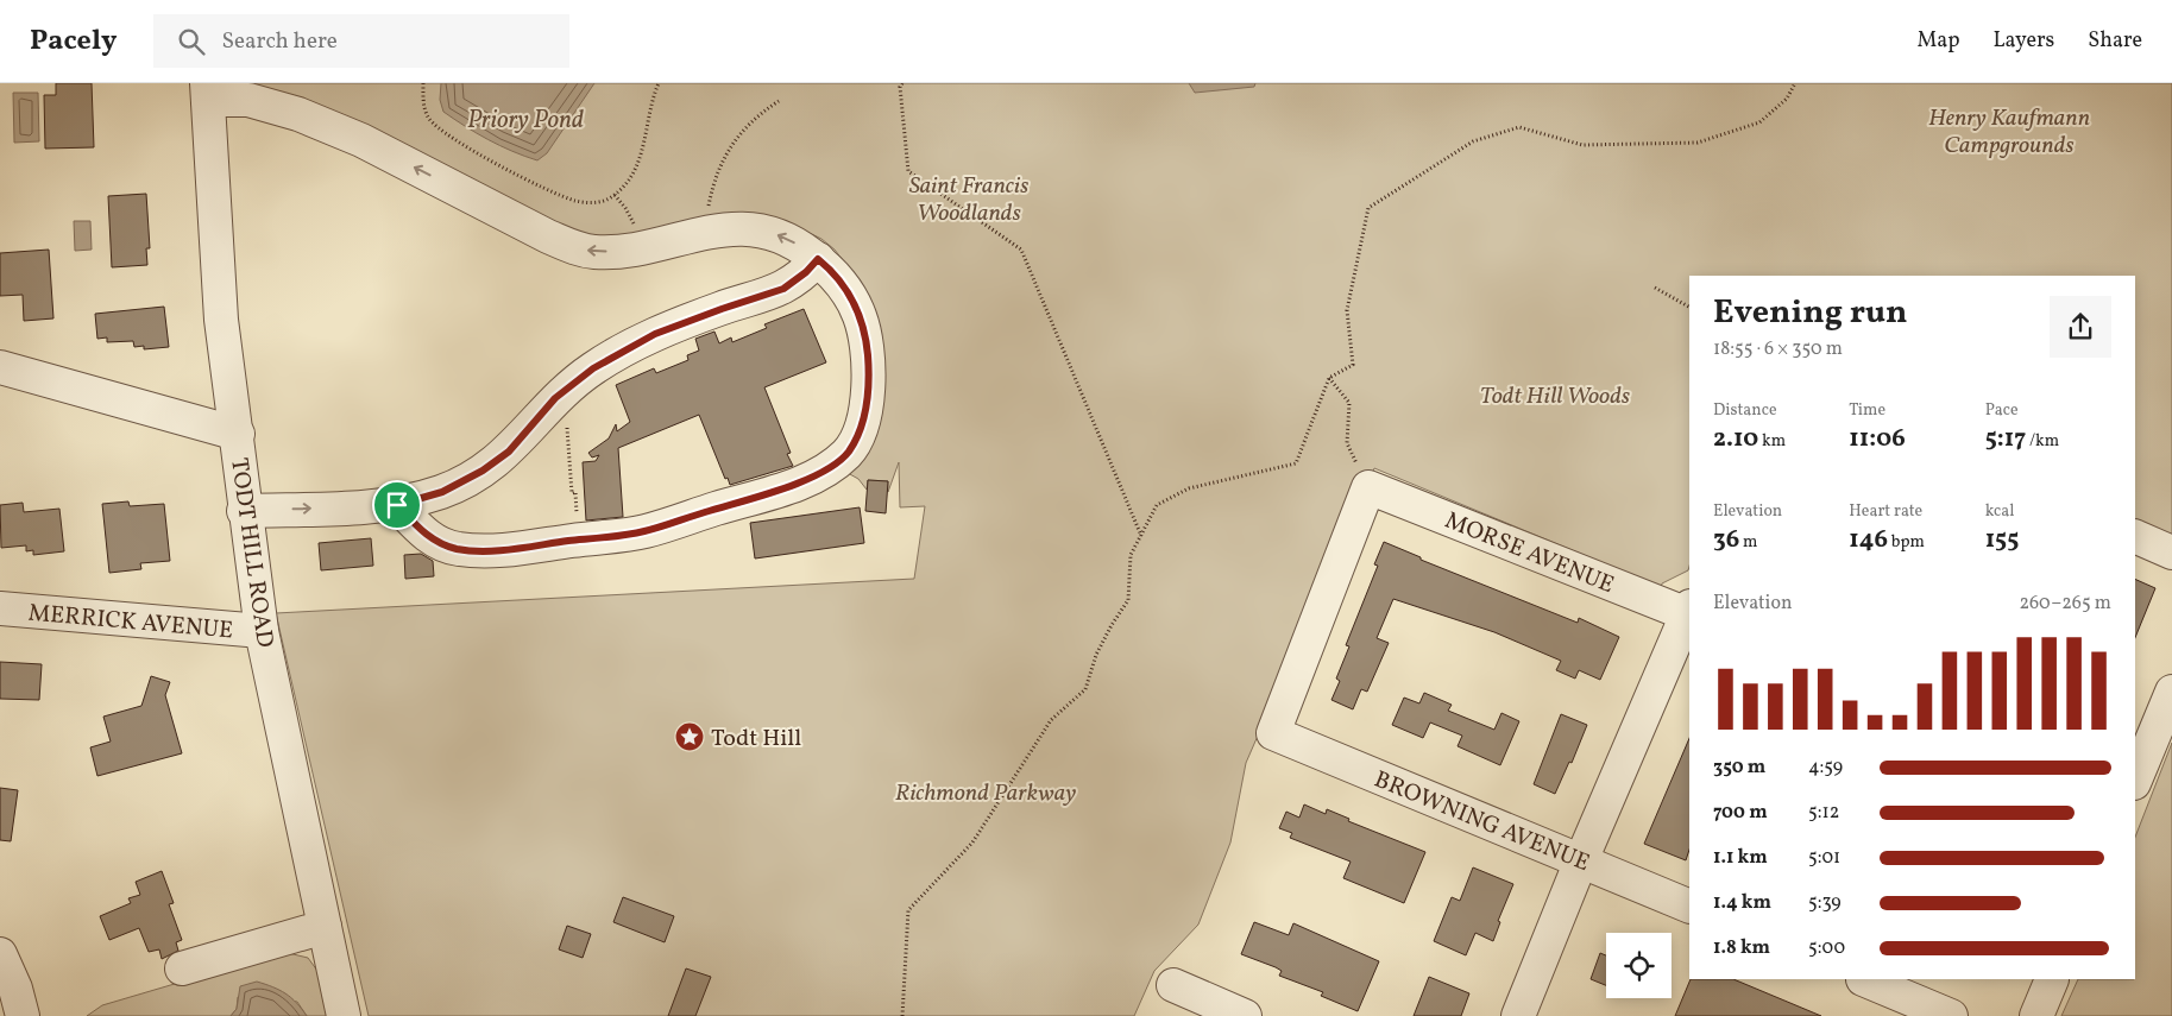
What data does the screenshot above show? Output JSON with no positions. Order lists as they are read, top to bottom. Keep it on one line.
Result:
{"streets":{"street":["MORSE AVENUE","TODT HILL ROAD","MERRICK AVENUE","BROWNING AVENUE"]},"crossings":[["MORSE AVENUE","BROWNING AVENUE"],["TODT HILL ROAD","MERRICK AVENUE"]],"water":["Priory Pond"],"parks":["Henry Kaufmann Campgrounds","Saint Francis Woodlands","Todt Hill Woods","Richmond Parkway"],"places":{"place":["Todt Hill"]},"page":{"header":"Pacely","search":"Search here","nav":["Map","Layers","Share"],"heading":["Evening run","18:55 · 6 × 350 m"],"stats":[["Distance","2.10 km"],["Time","11:06"],["Pace","5:17 /km"],["Elevation","36 m"],["Heart rate","146 bpm"],["kcal","155"]],"chart":["Elevation","260–265 m"],"list":[{"name":"350 m","note":"4:59"},{"name":"700 m","note":"5:12"},{"name":"1.1 km","note":"5:01"},{"name":"1.4 km","note":"5:39"},{"name":"1.8 km","note":"5:00"}]}}
